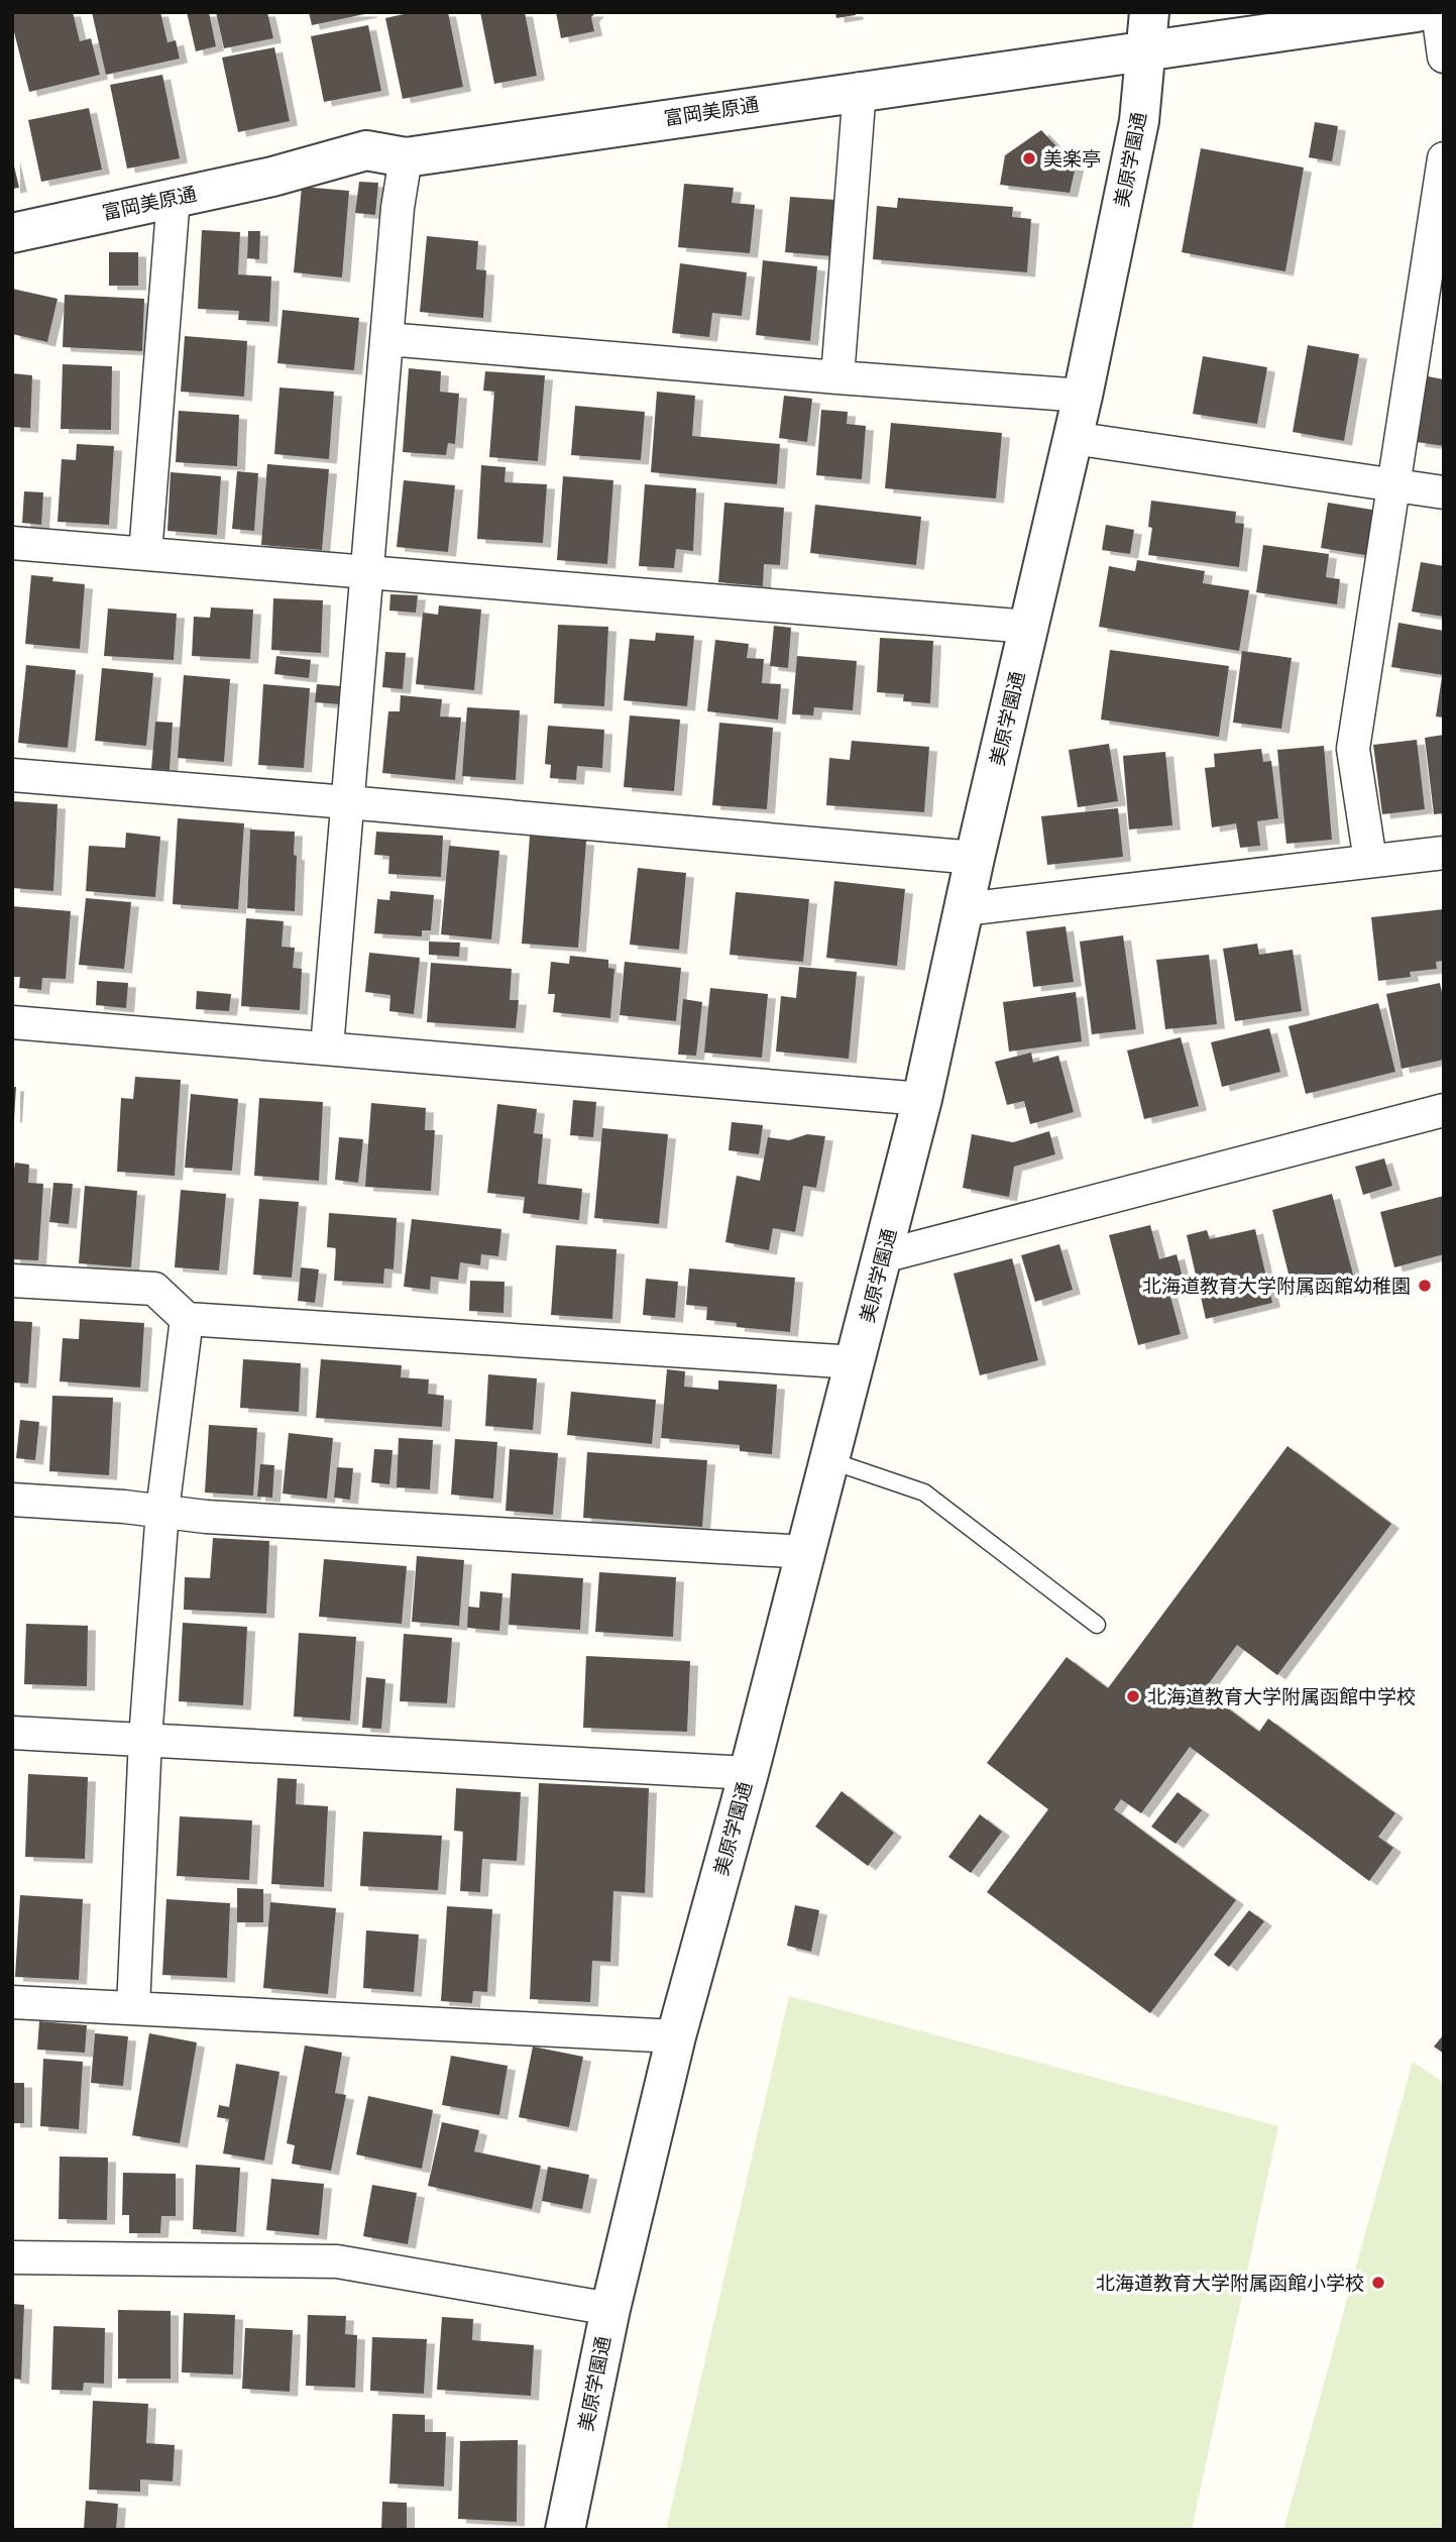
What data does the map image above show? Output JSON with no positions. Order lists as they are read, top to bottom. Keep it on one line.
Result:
{"streets":{"street":["富岡美原通","美原学園通"]},"crossings":[["富岡美原通","美原学園通"]],"places":["美楽亭","北海道教育大学附属函館幼稚園","北海道教育大学附属函館中学校","北海道教育大学附属函館小学校"]}
